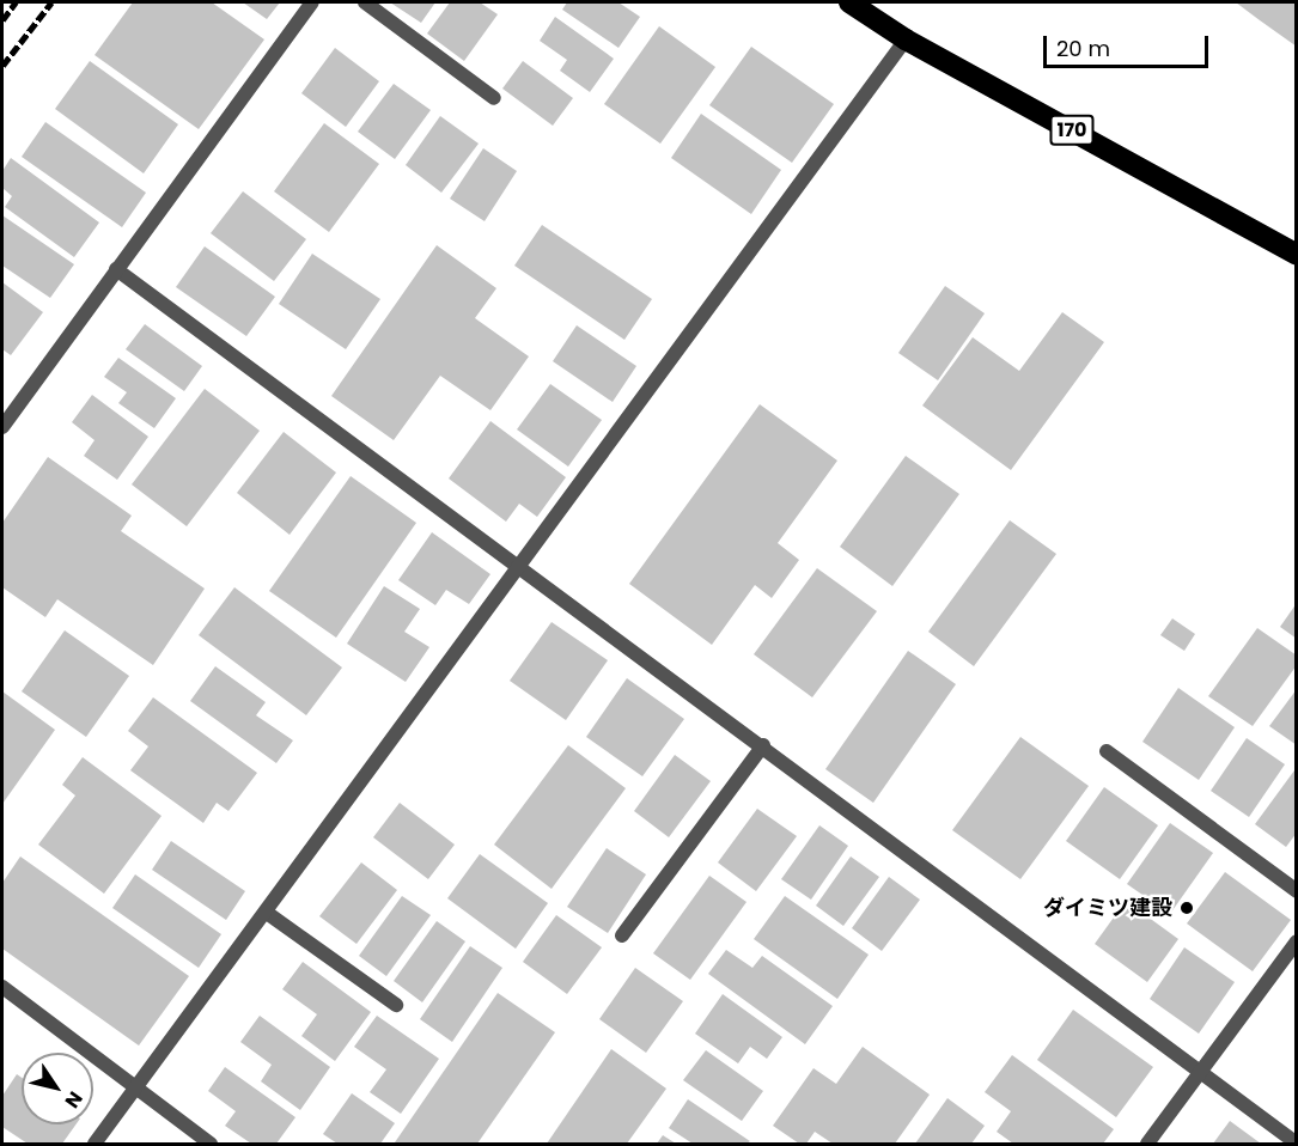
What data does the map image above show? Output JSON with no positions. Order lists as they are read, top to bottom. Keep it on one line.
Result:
{"streets":{"highway":["170"]},"places":["ダイミツ建設"],"scale_bar":"20 m","north":"bottom right"}
